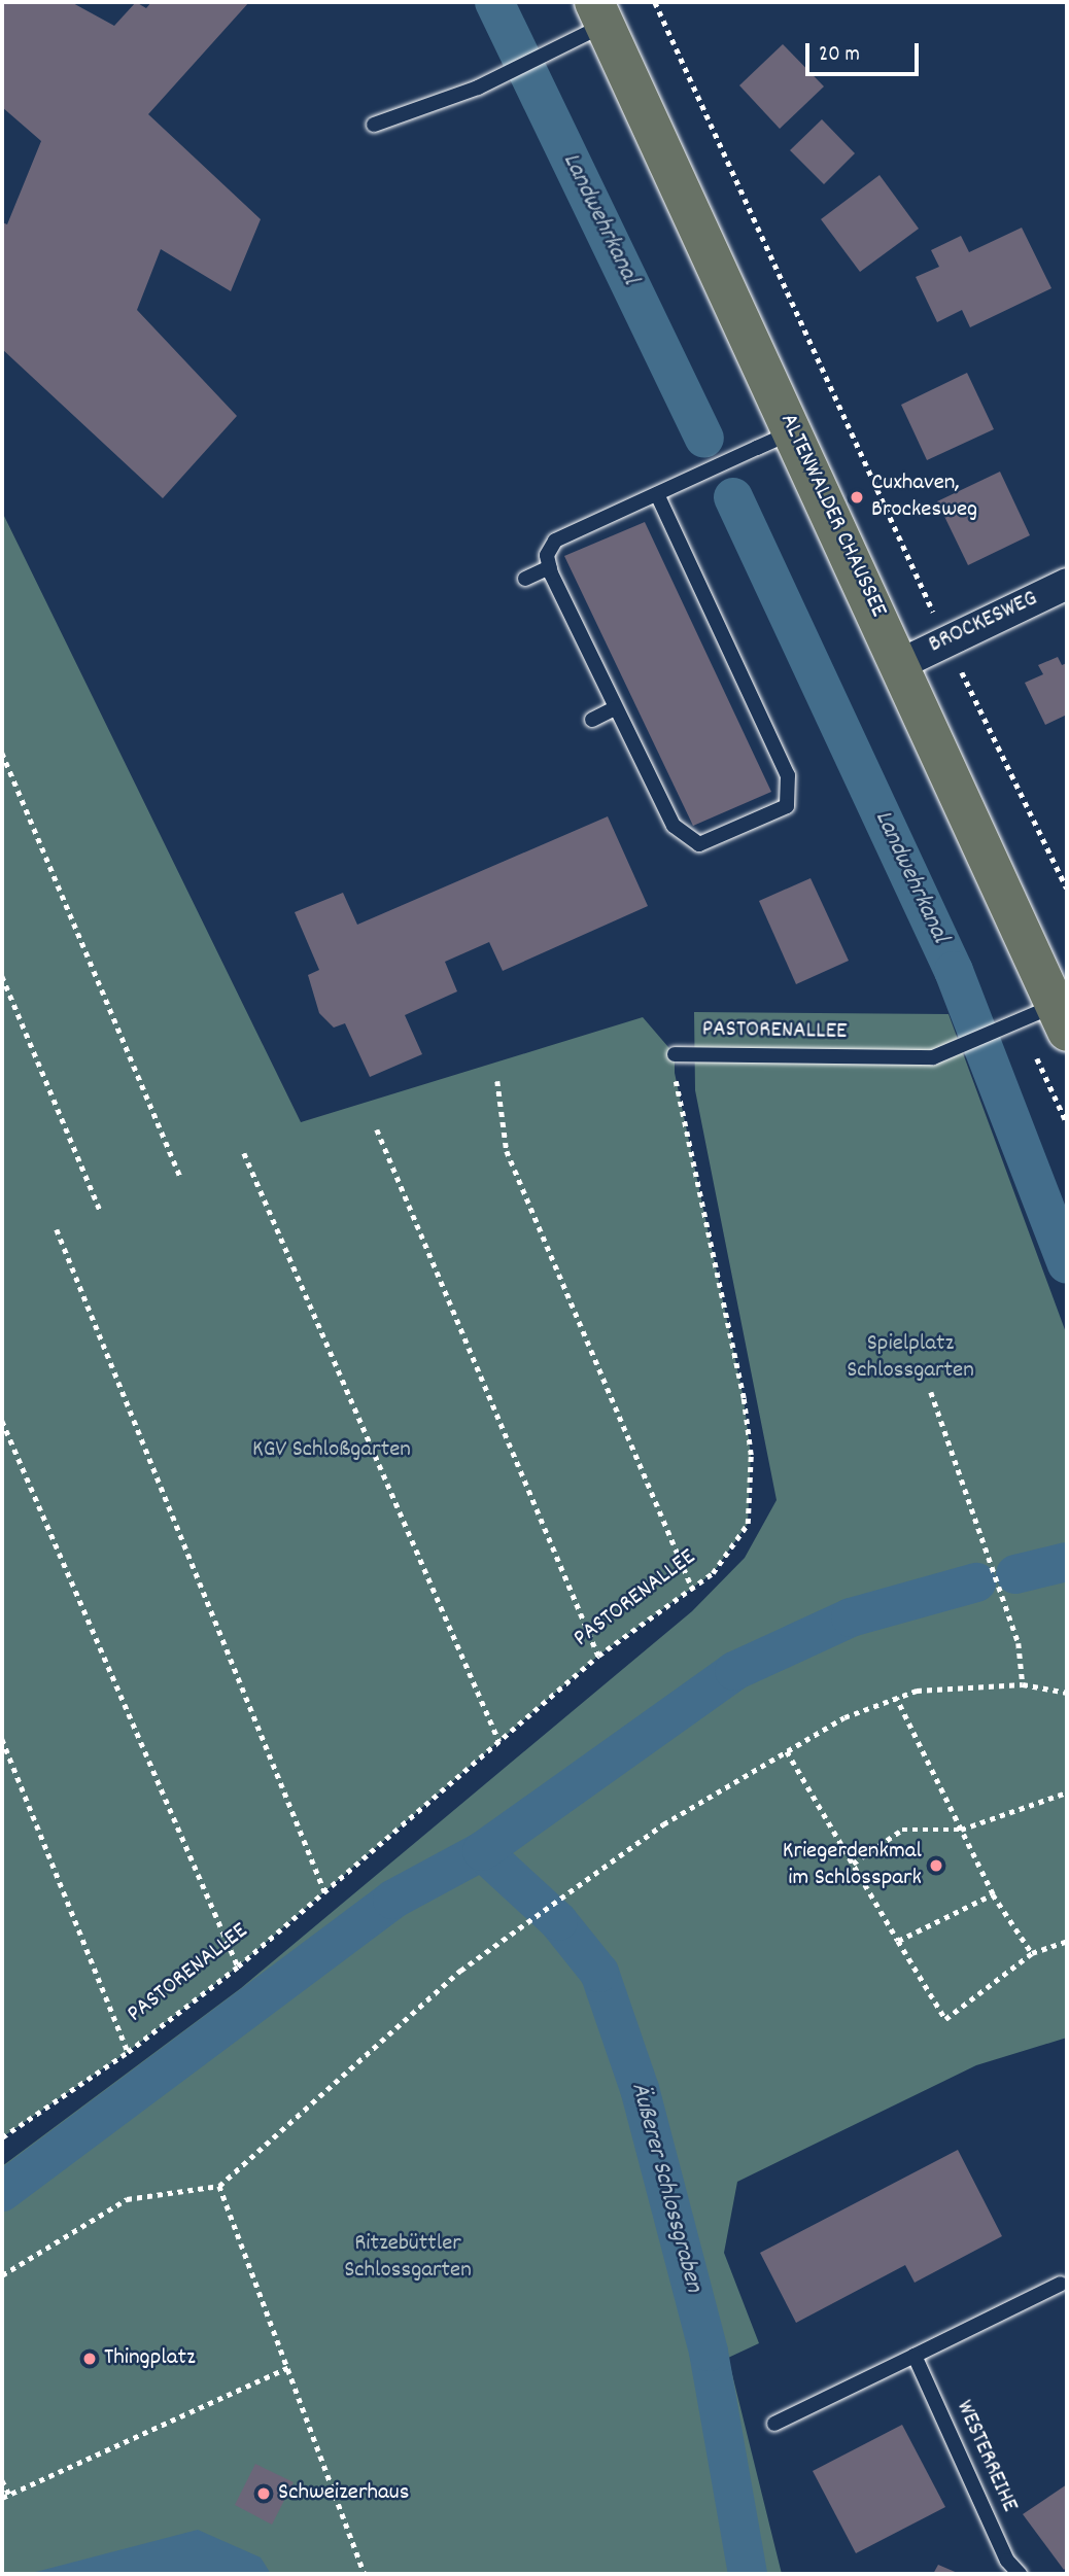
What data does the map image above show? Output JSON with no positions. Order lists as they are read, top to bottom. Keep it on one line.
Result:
{"streets":{"main road":["ALTENWALDER CHAUSSEE"],"street":["BROCKESWEG"],"lane":["PASTORENALLEE","WESTERREIHE"]},"crossings":[["ALTENWALDER CHAUSSEE","BROCKESWEG"],["ALTENWALDER CHAUSSEE","PASTORENALLEE"]],"water":["Landwehrkanal","Äußerer Schlossgraben"],"parks":["Spielplatz Schlossgarten","KGV Schloßgarten","Ritzebüttler Schlossgarten"],"places":["Cuxhaven, Brockesweg","Kriegerdenkmal im Schlosspark","Thingplatz","Schweizerhaus"],"scale_bar":"20 m"}
